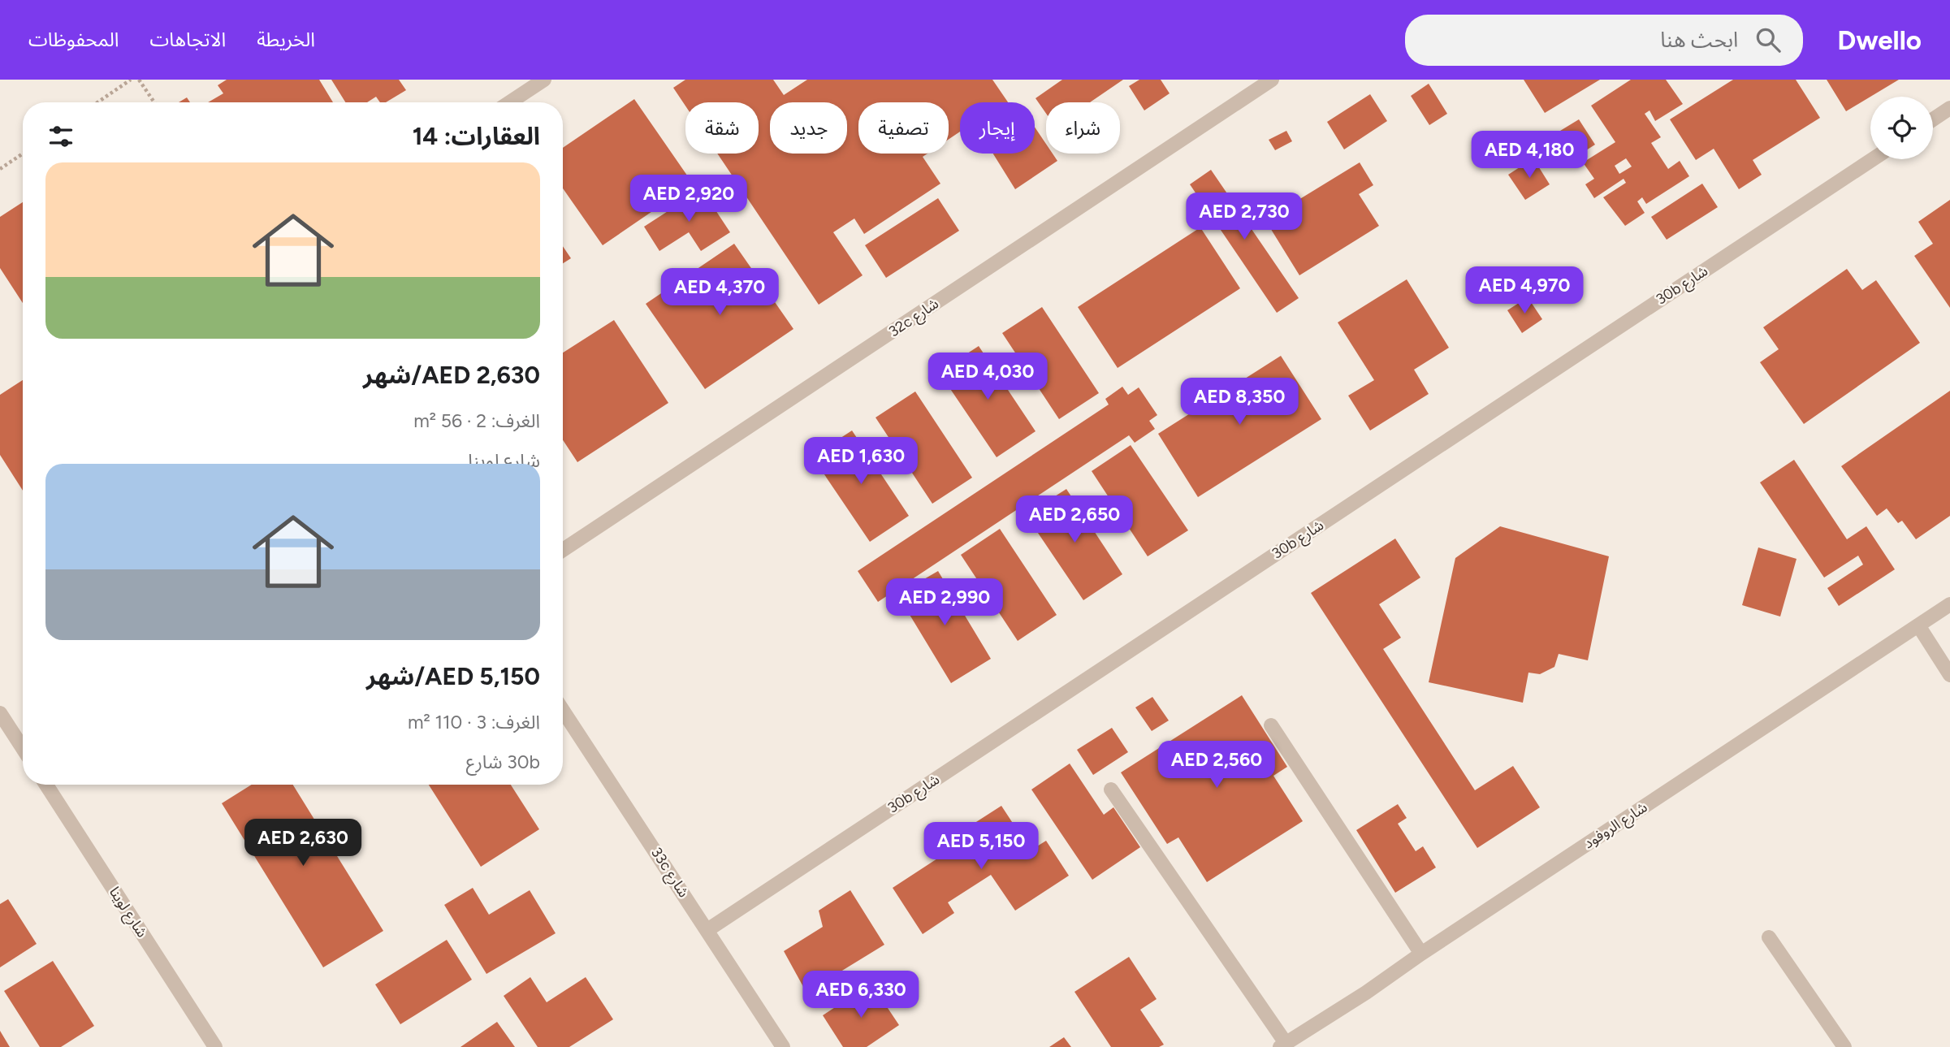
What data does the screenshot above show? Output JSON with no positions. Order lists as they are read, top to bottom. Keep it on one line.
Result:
{"streets":{"street":["30b شارع","32c شارع","شارع الروفود","33c شارع","شارع لوينا"]},"crossings":[["30b شارع","33c شارع"]],"page":{"header":"Dwello","search":"ابحث هنا","nav":["الخريطة","الاتجاهات","المحفوظات"],"chip":["شراء","إيجار","تصفية","جديد","شقة"],"heading":"العقارات: 14","price":["AED 4,180","AED 2,920","AED 2,730","AED 4,970","AED 4,370","AED 4,030","AED 8,350","AED 1,630","AED 2,650","AED 2,990","AED 2,560","AED 2,630","AED 5,150","AED 6,330"],"list":[{"name":"AED 2,630/شهر","note":"الغرف: 2 · 56 m² · شارع لوينا"},{"name":"AED 5,150/شهر","note":"الغرف: 3 · 110 m² · 30b شارع"}]}}
